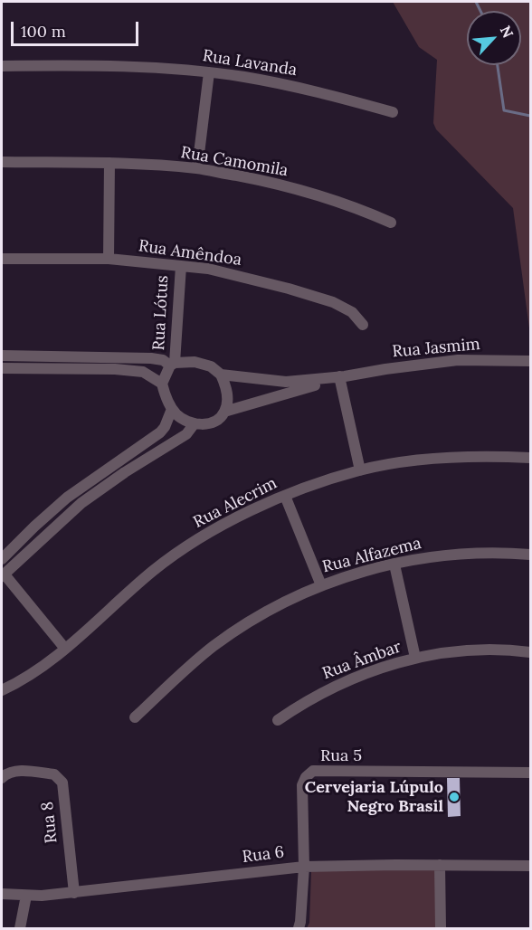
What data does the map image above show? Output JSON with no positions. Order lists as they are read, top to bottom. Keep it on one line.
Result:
{"streets":{"street":["Rua Lavanda","Rua Camomila","Rua Amêndoa","Rua Lótus","Rua Jasmim","Rua Alecrim","Rua Alfazema","Rua Âmbar","Rua 5","Rua 8","Rua 6"]},"crossings":[["Rua Amêndoa","Rua Lótus"],["Rua 5","Rua 6"],["Rua 8","Rua 6"]],"places":["Cervejaria Lúpulo Negro Brasil"],"scale_bar":"100 m","north":"top right"}
